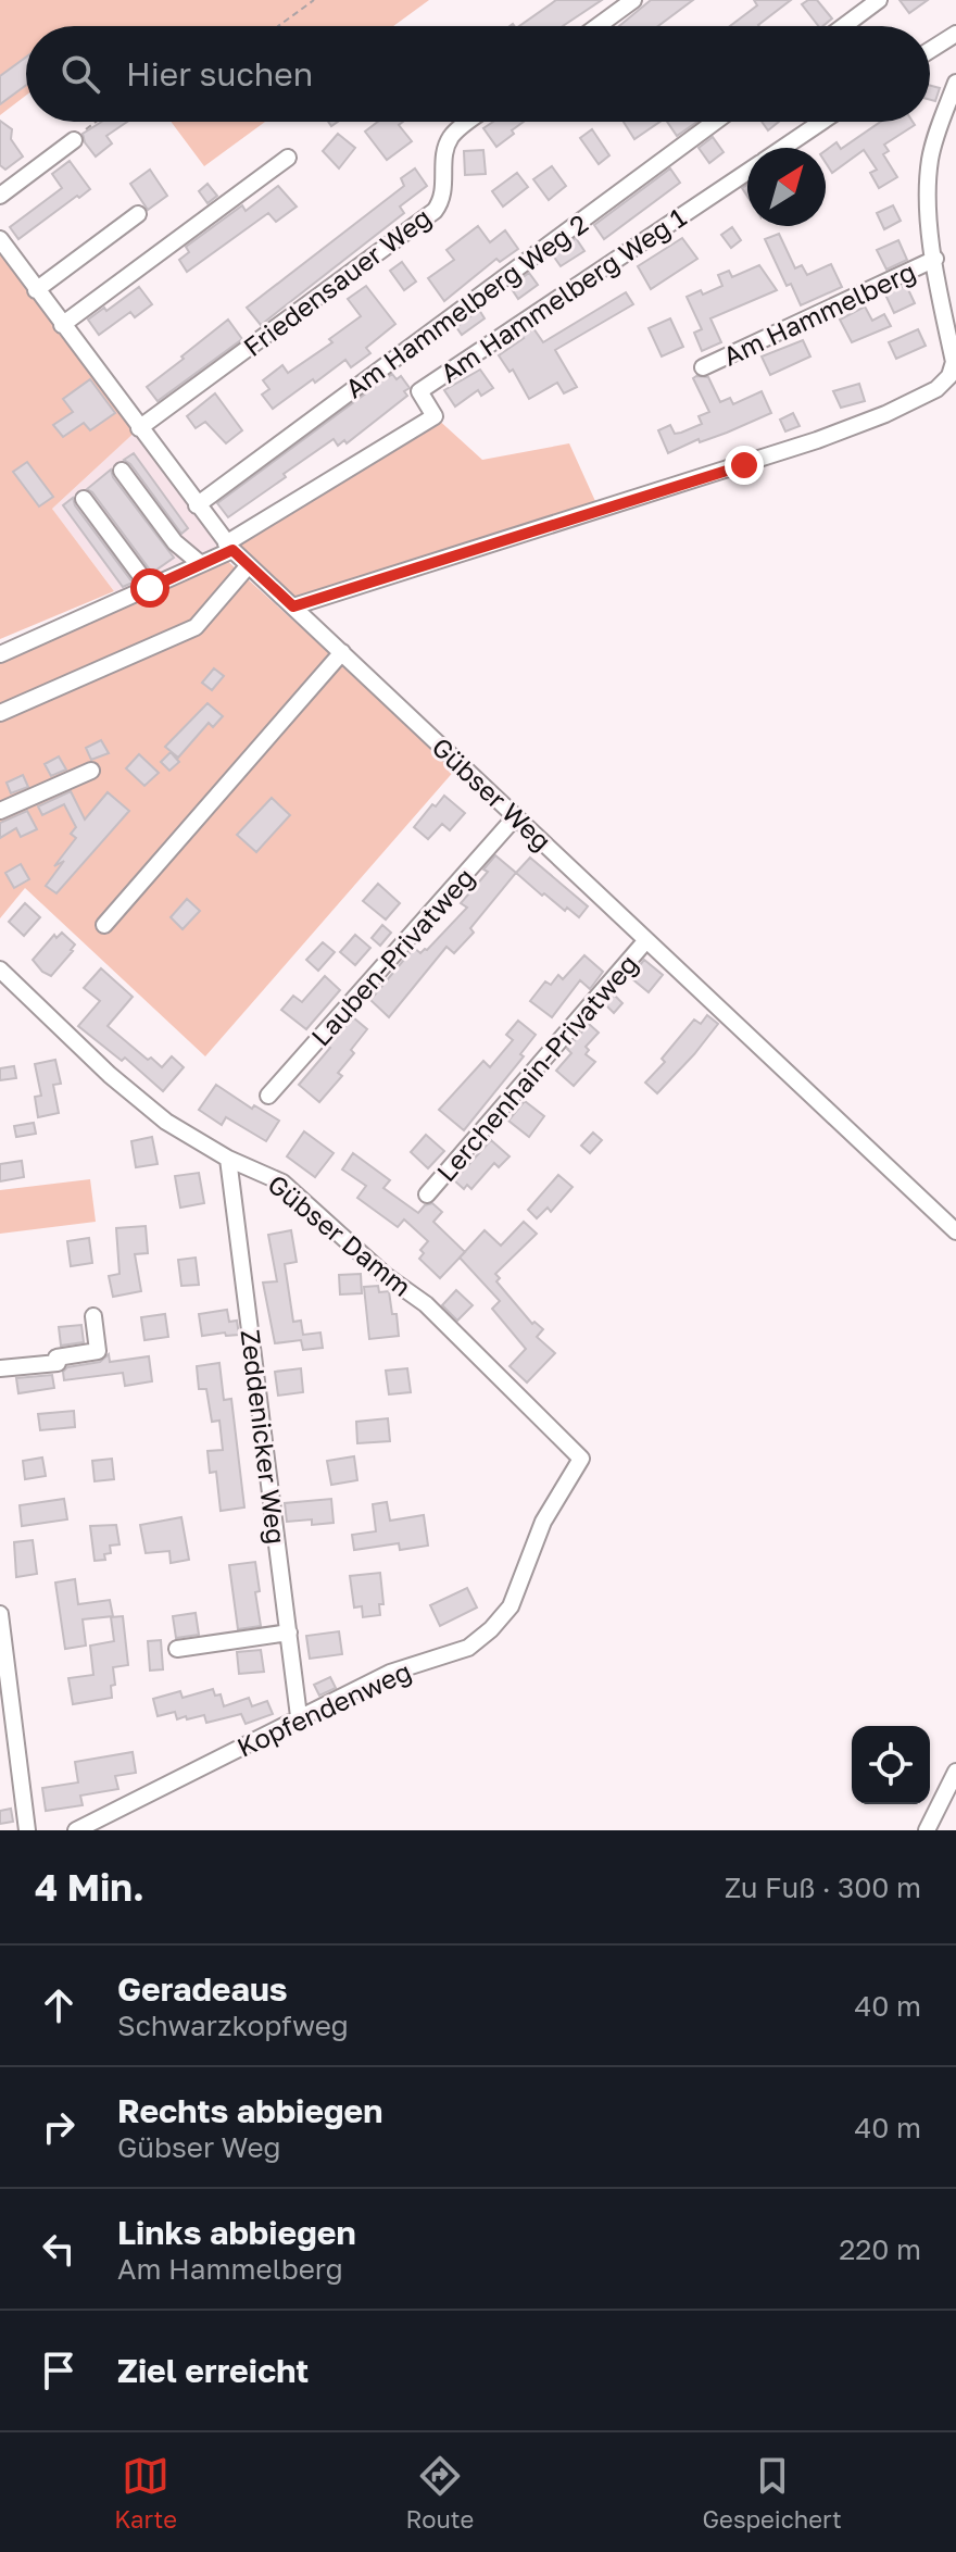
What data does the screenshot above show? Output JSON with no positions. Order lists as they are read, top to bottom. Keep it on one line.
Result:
{"streets":{"street":["Friedensauer Weg","Am Hammelberg Weg 1","Am Hammelberg Weg 2","Am Hammelberg","Gübser Weg","Lauben-Privatweg","Lerchenhain-Privatweg","Gübser Damm","Zeddenicker Weg","Kopfendenweg"]},"crossings":[["Friedensauer Weg","Gübser Weg"],["Am Hammelberg Weg 1","Gübser Weg"],["Am Hammelberg Weg 2","Gübser Weg"],["Am Hammelberg","Gübser Weg"],["Gübser Weg","Lauben-Privatweg"],["Gübser Weg","Lerchenhain-Privatweg"],["Gübser Damm","Zeddenicker Weg"],["Gübser Damm","Kopfendenweg"],["Zeddenicker Weg","Kopfendenweg"]],"north":"top right","page":{"search":"Hier suchen","heading":["4 Min.","Zu Fuß · 300 m"],"list":[["Geradeaus","Schwarzkopfweg","40 m"],["Rechts abbiegen","Gübser Weg","40 m"],["Links abbiegen","Am Hammelberg","220 m"],"Ziel erreicht"],"nav":["Karte","Route","Gespeichert"]}}
